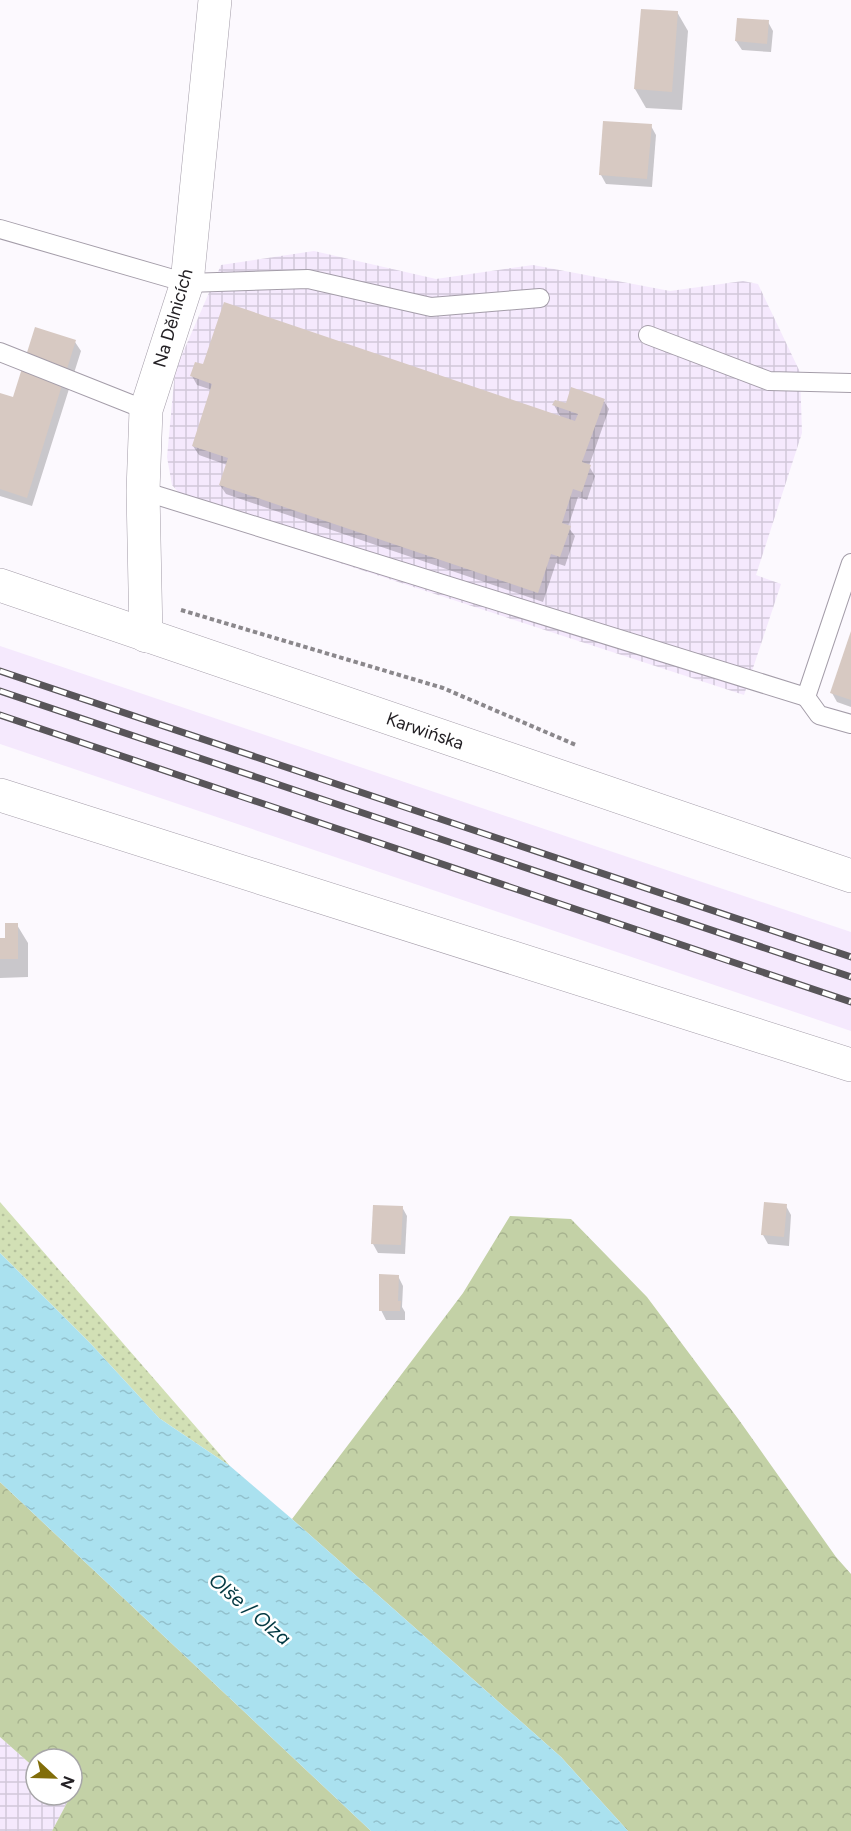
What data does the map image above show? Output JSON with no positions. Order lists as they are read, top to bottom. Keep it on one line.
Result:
{"streets":{"street":["Na Dělnicích","Karwińska"]},"crossings":[["Na Dělnicích","Karwińska"]],"water":["Olše / Olza"],"north":"right"}
